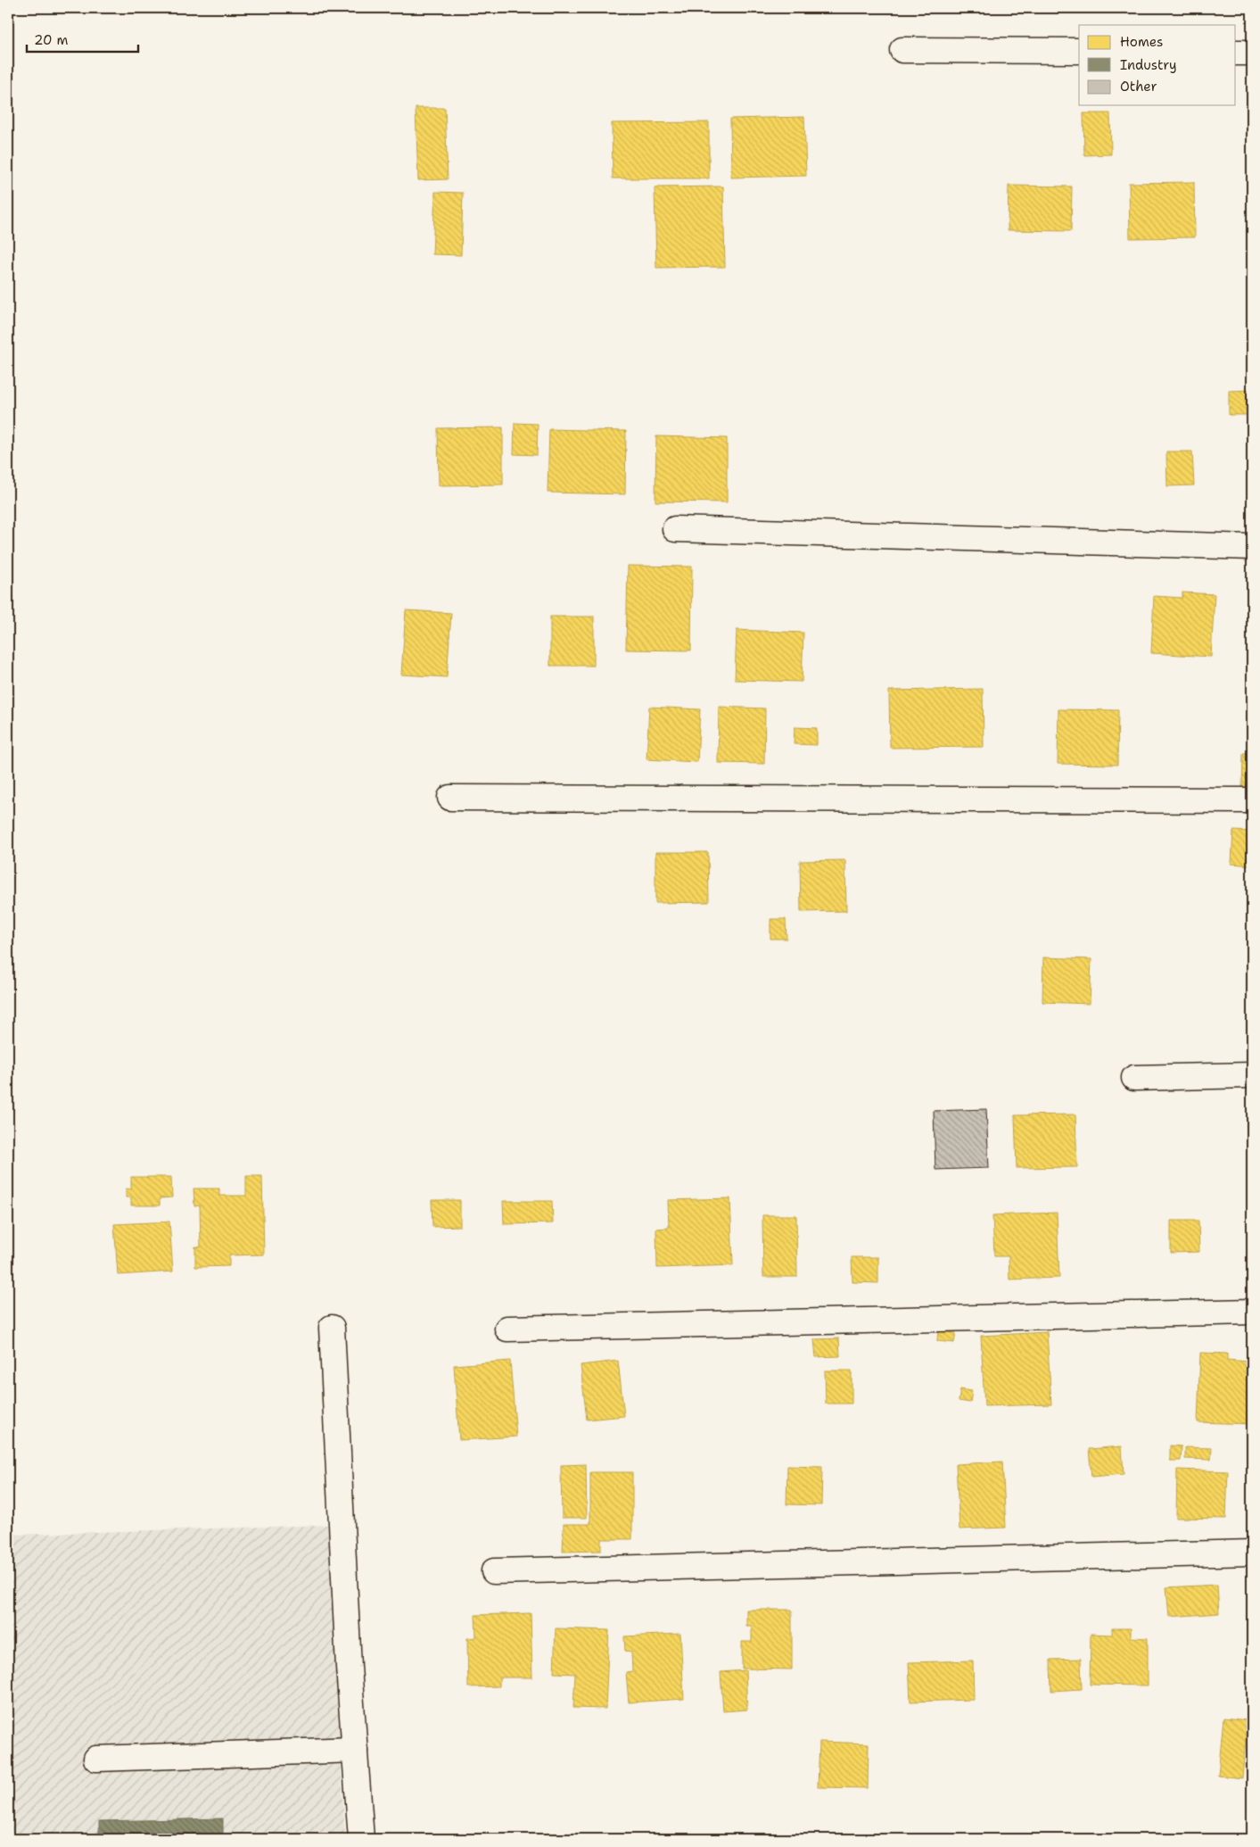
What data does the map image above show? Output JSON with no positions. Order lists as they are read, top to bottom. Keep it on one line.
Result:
{"legend":["Homes","Industry","Other"],"scale_bar":"20 m"}
